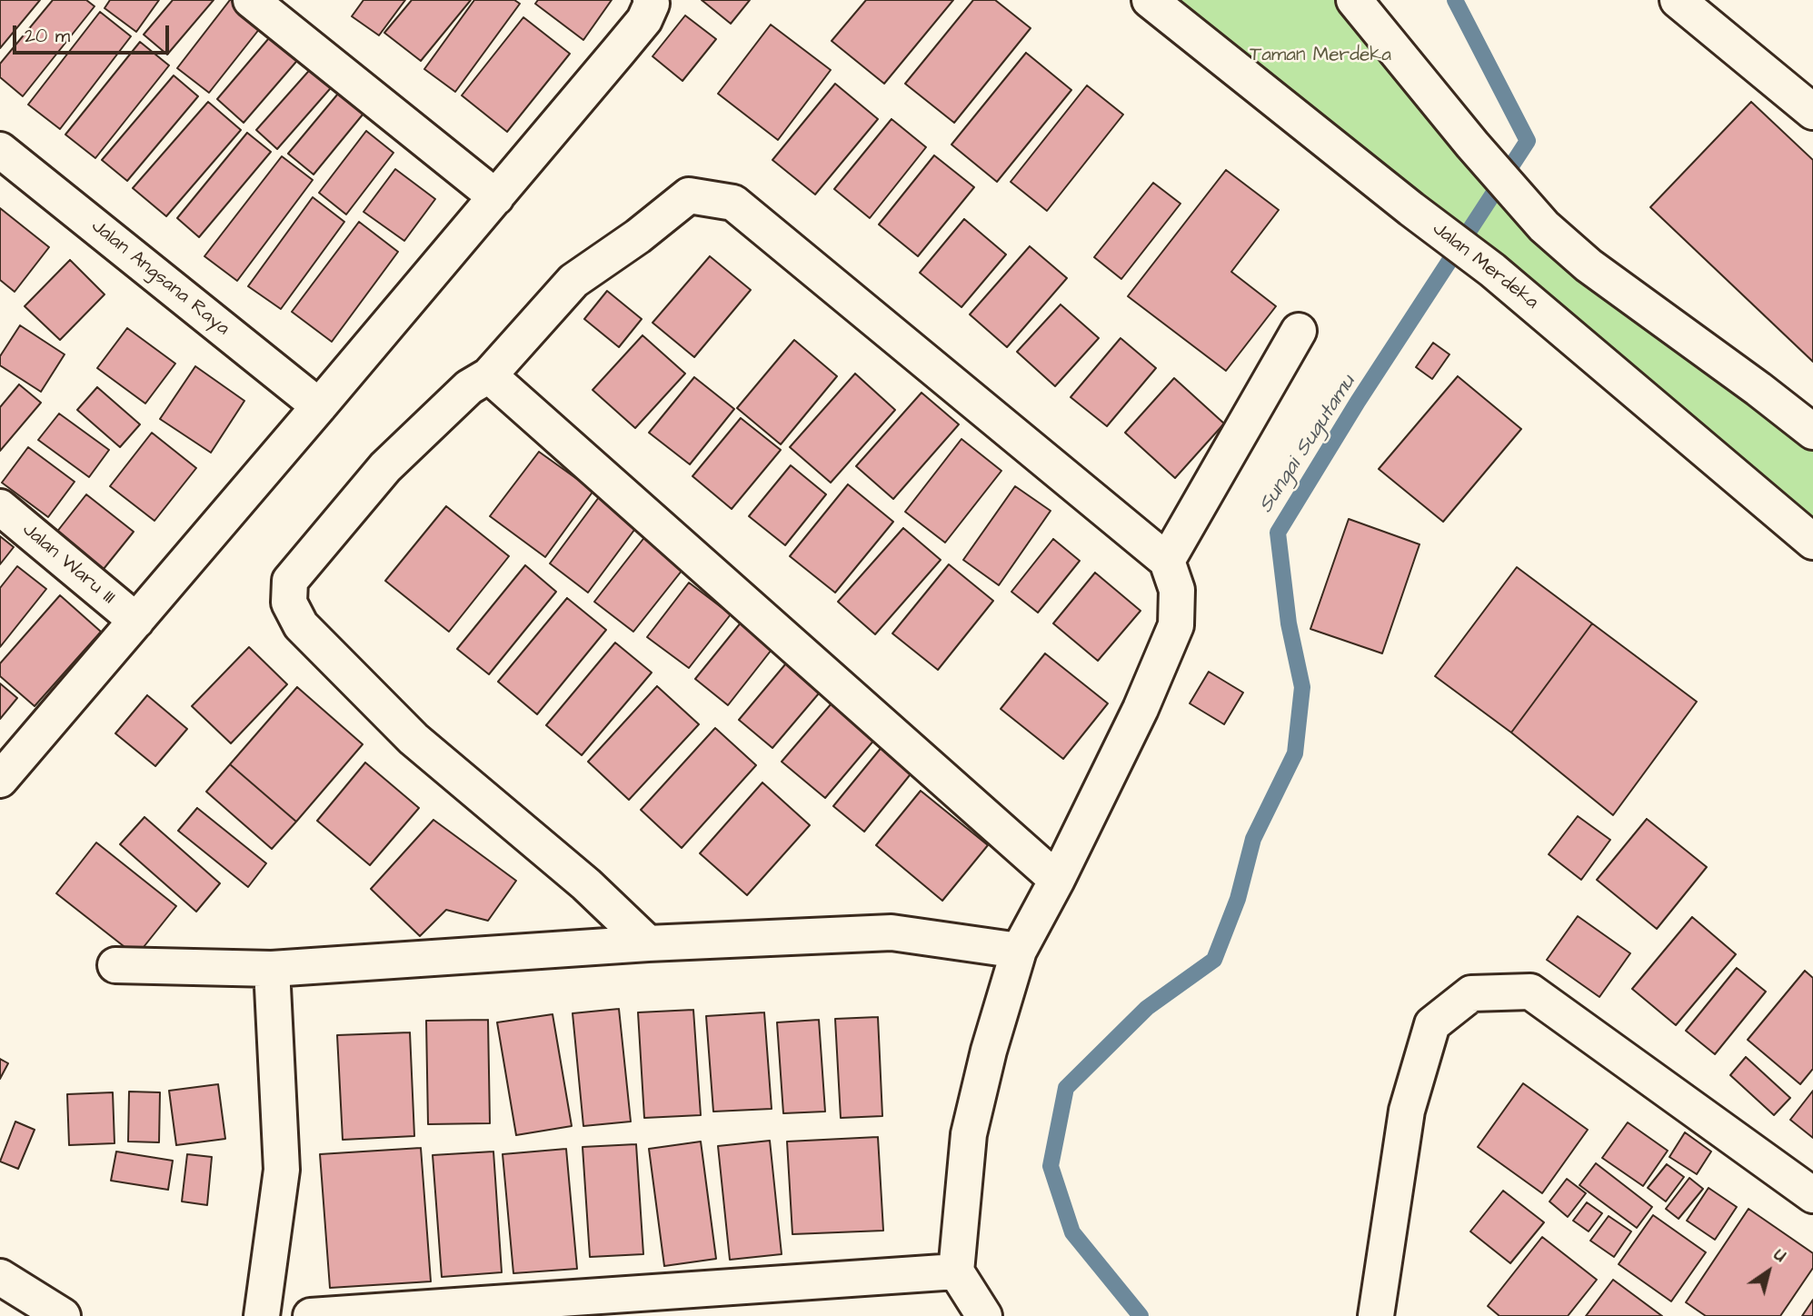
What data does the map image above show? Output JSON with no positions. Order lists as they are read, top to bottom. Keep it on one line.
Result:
{"streets":{"street":["Jalan Merdeka","Jalan Angsana Raya","Jalan Waru III"]},"water":["Sungai Sugutamu"],"parks":["Taman Merdeka"],"scale_bar":"20 m","north":"top right"}
